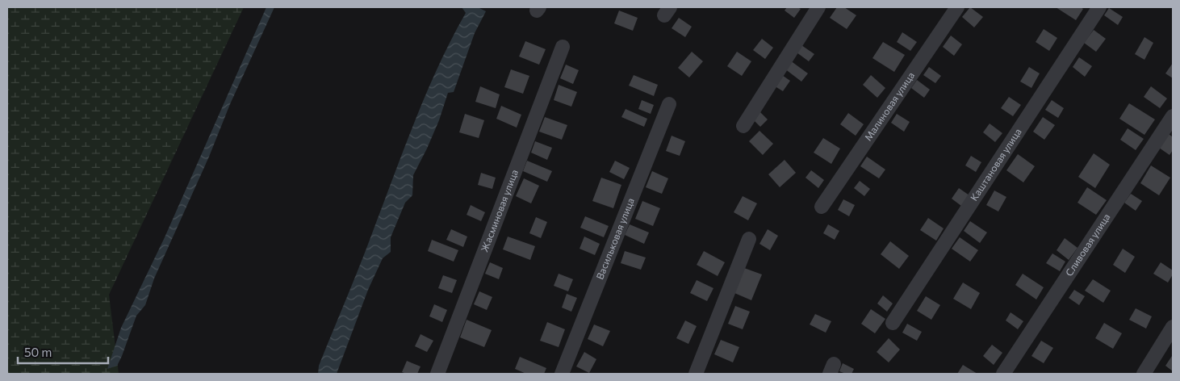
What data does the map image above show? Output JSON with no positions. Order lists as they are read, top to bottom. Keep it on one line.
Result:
{"streets":{"street":["Малиновая улица","Каштановая улица","Жасминовая улица","Васильковая улица","Сливовая улица"]},"scale_bar":"50 m"}
